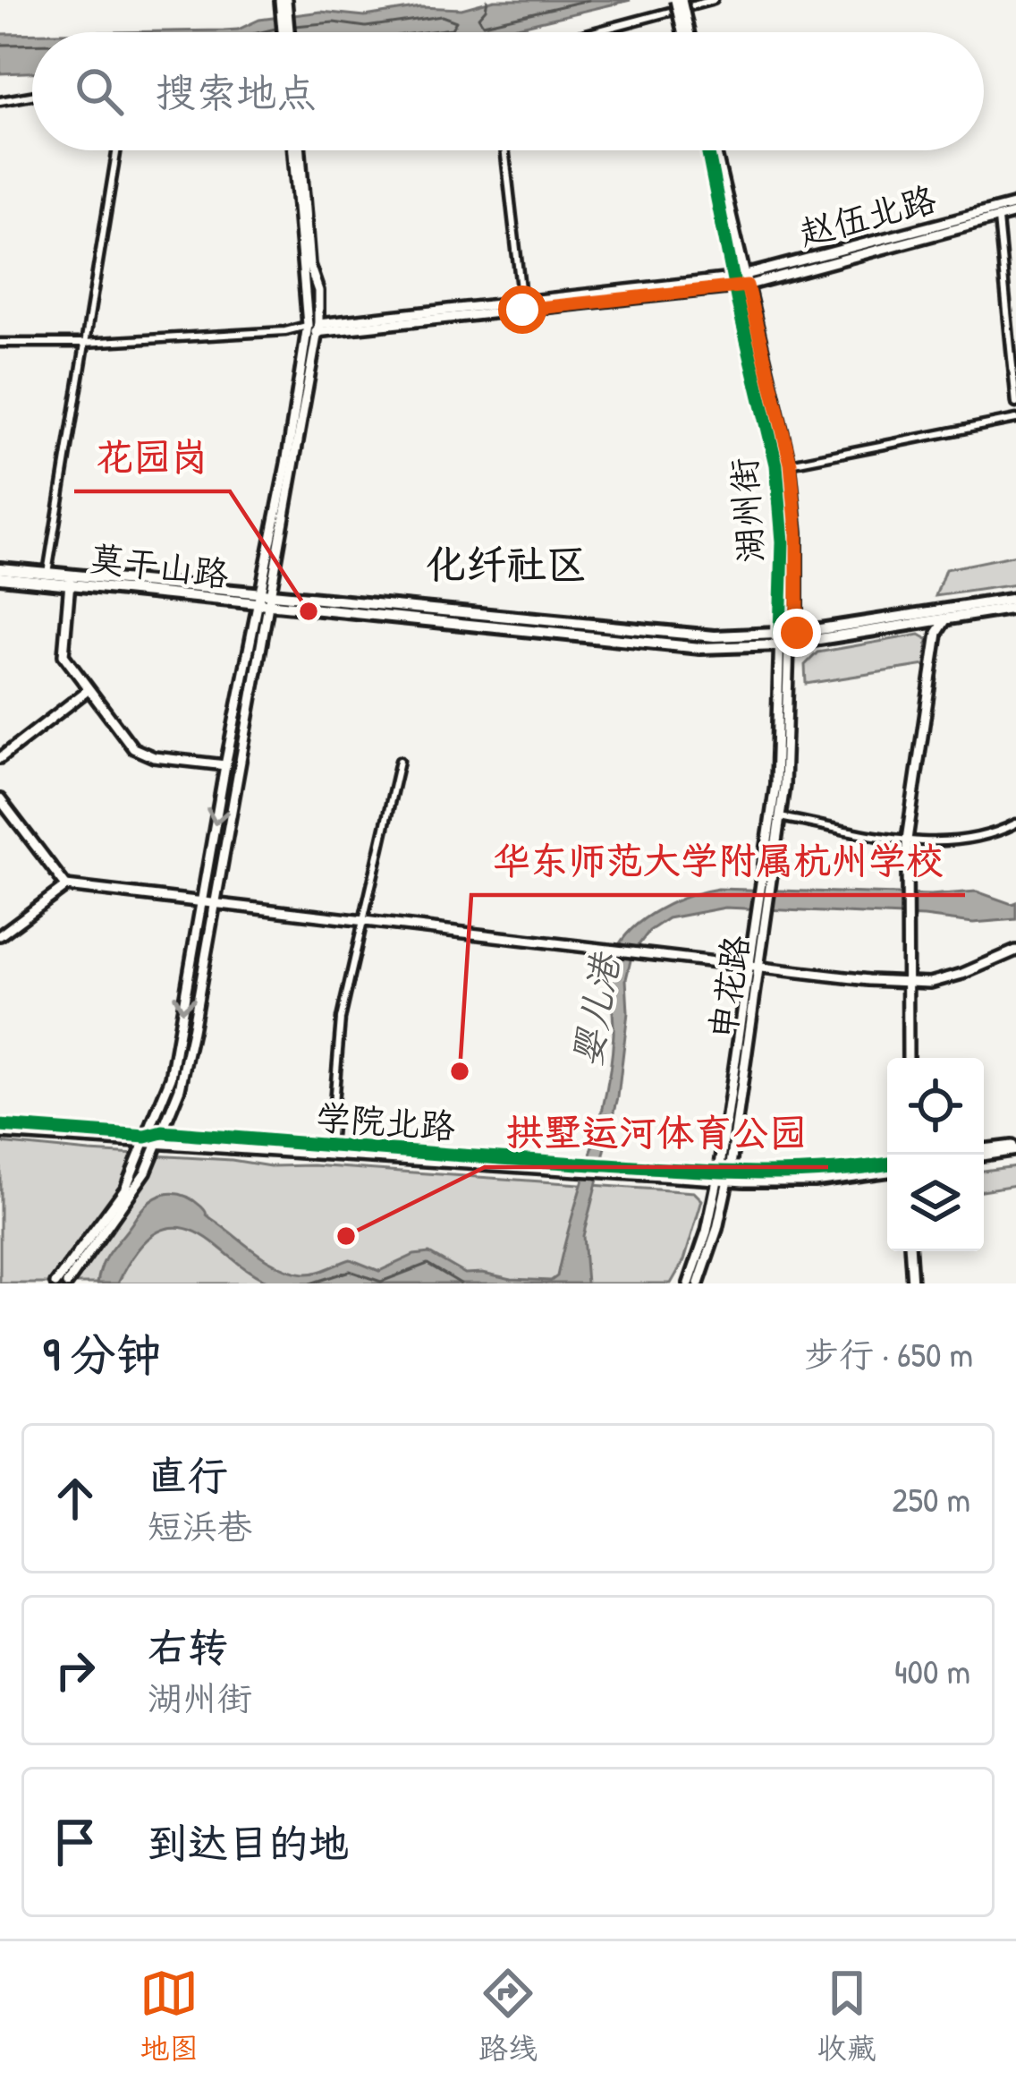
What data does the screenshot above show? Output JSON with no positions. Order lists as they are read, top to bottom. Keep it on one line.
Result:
{"streets":{"main road":["莫干山路"],"street":["赵伍北路","湖州街","申花路","学院北路"]},"crossings":[["赵伍北路","湖州街"],["湖州街","莫干山路"],["湖州街","申花路"],["莫干山路","申花路"],["申花路","学院北路"]],"districts":["化纤社区"],"water":["婴儿港"],"places":["花园岗","华东师范大学附属杭州学校","拱墅运河体育公园"],"page":{"search":"搜索地点","heading":["9 分钟","步行 · 650 m"],"list":[["直行","短浜巷","250 m"],["右转","湖州街","400 m"],"到达目的地"],"nav":["地图","路线","收藏"]}}
